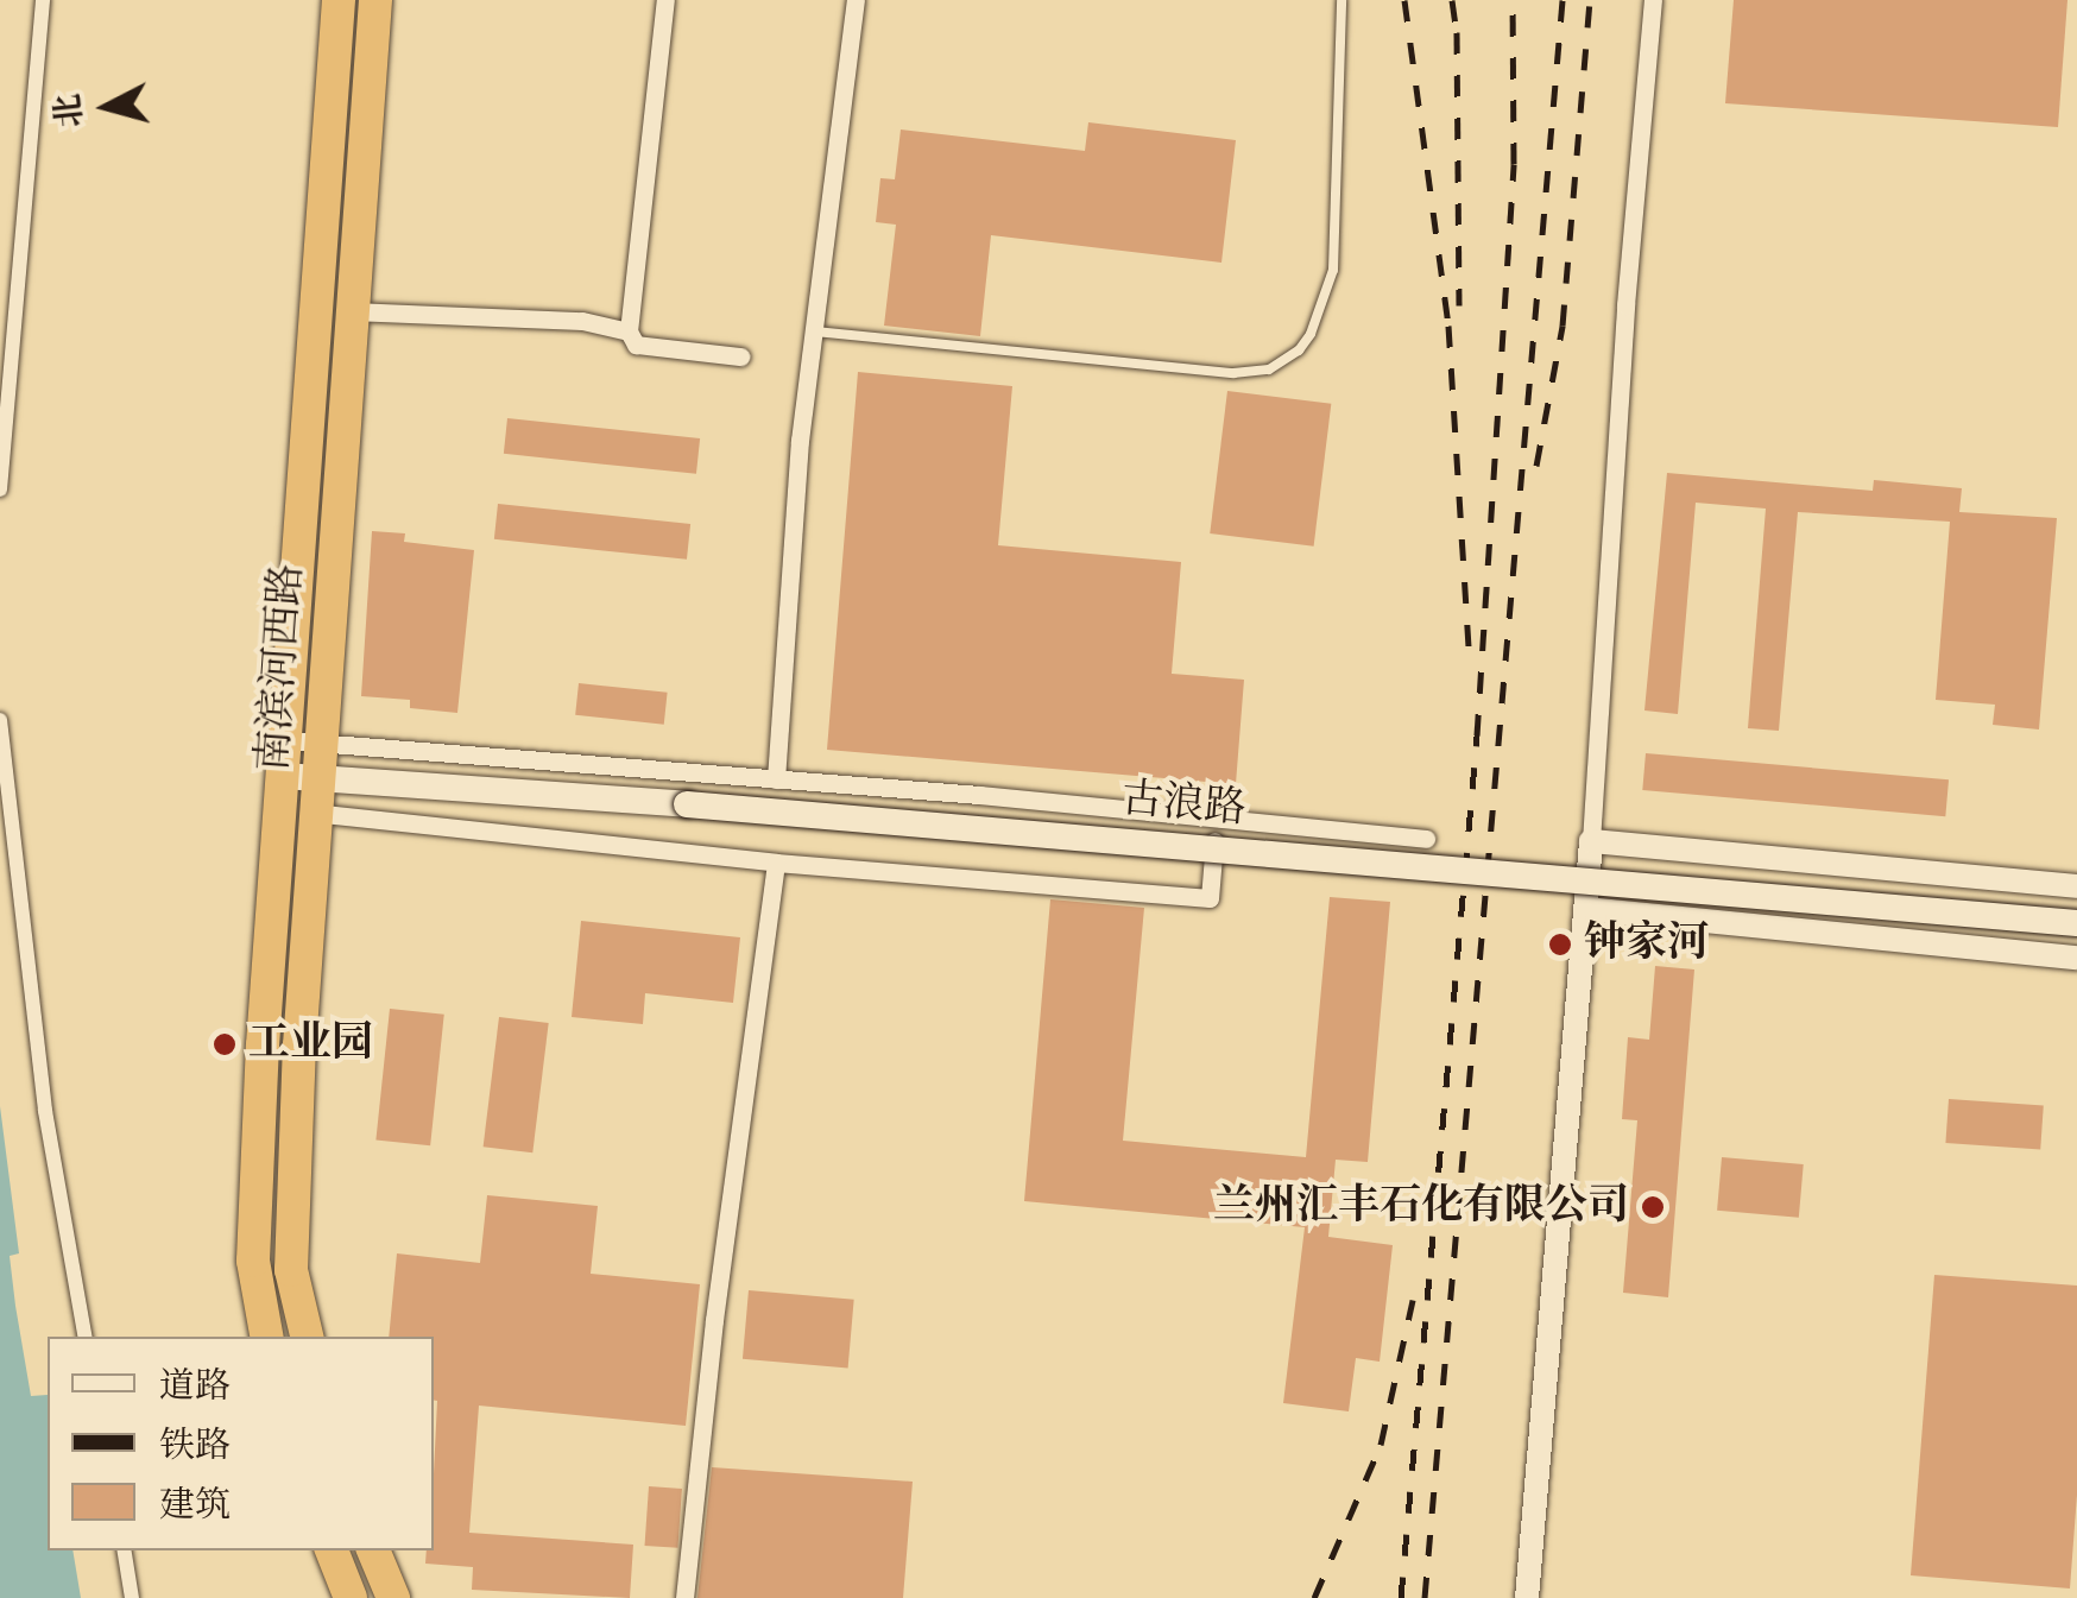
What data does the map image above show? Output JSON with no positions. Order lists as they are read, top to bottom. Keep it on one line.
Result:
{"streets":{"highway":["南滨河西路"],"main road":["古浪路"]},"crossings":[["南滨河西路","古浪路"]],"places":["钟家河","工业园","兰州汇丰石化有限公司"],"legend":["道路","铁路","建筑"],"north":"left"}
